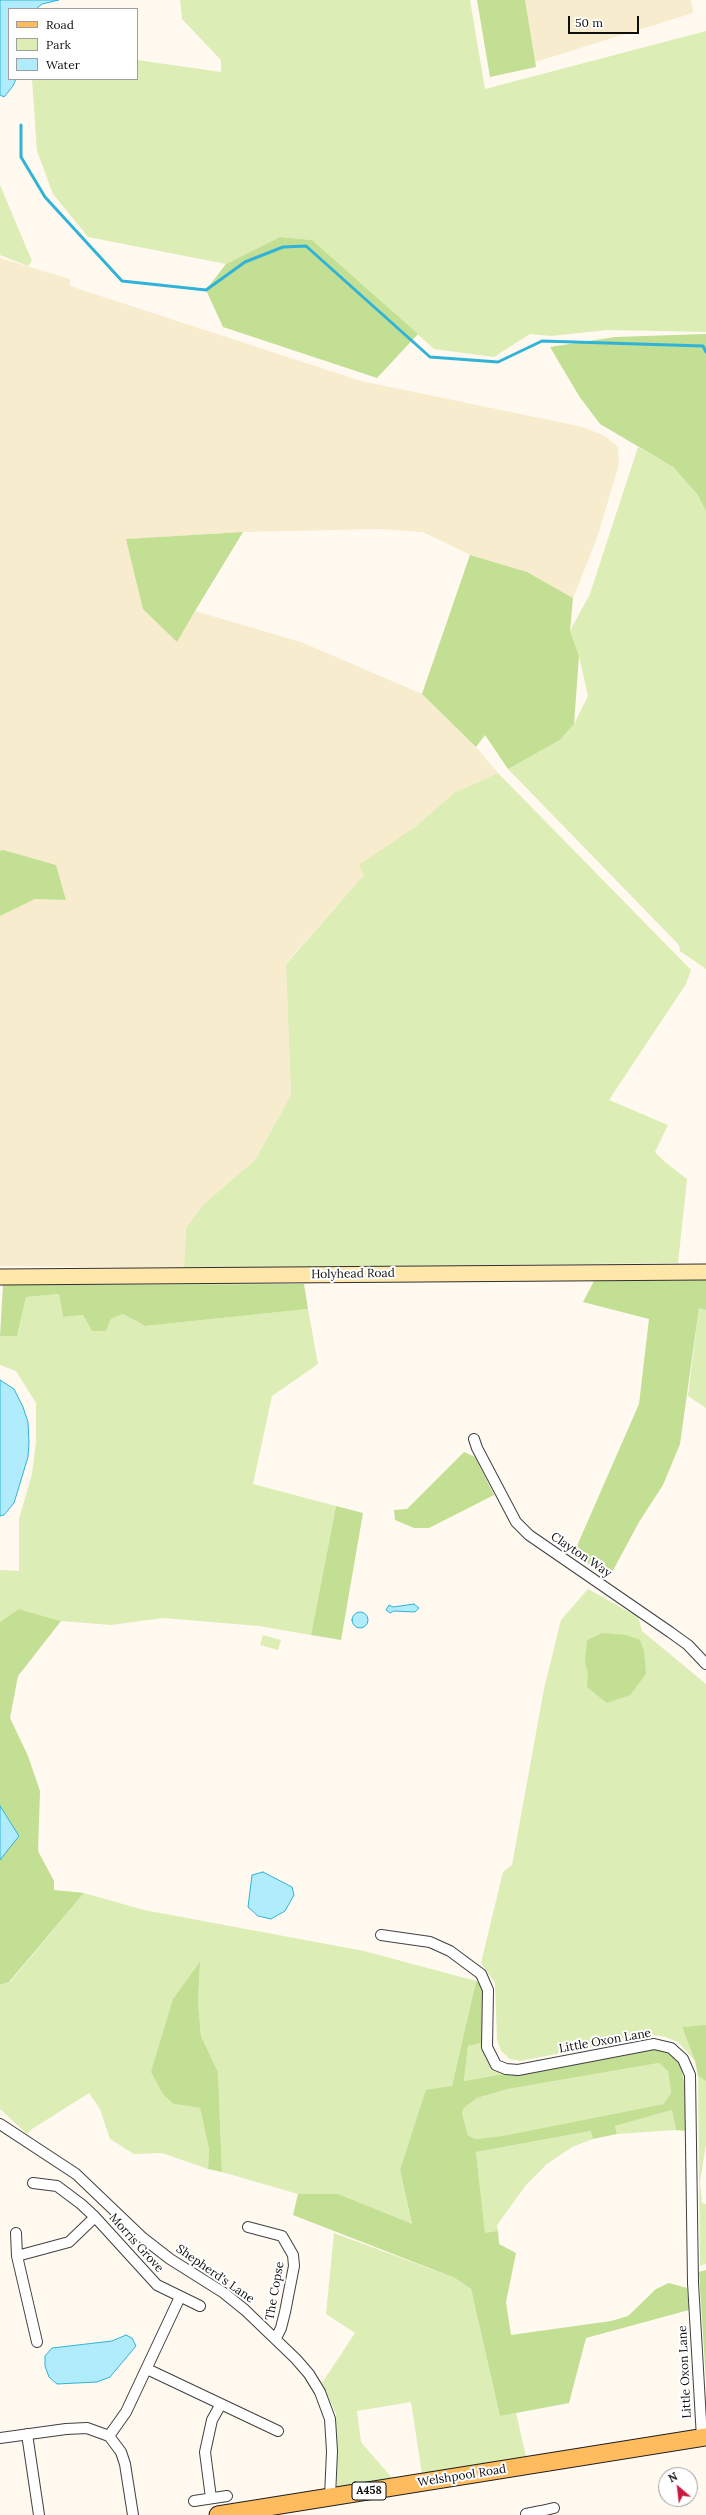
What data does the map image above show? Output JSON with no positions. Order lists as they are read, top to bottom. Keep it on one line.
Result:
{"streets":{"main road":["Holyhead Road","Welshpool Road","A458"],"street":["Clayton Way","Little Oxon Lane","Morris Grove","Shepherd's Lane","The Copse"]},"crossings":[["Little Oxon Lane","Welshpool Road"],["Shepherd's Lane","The Copse"],["Shepherd's Lane","Welshpool Road"]],"legend":["Road","Park","Water"],"scale_bar":"50 m","north":"top left"}
